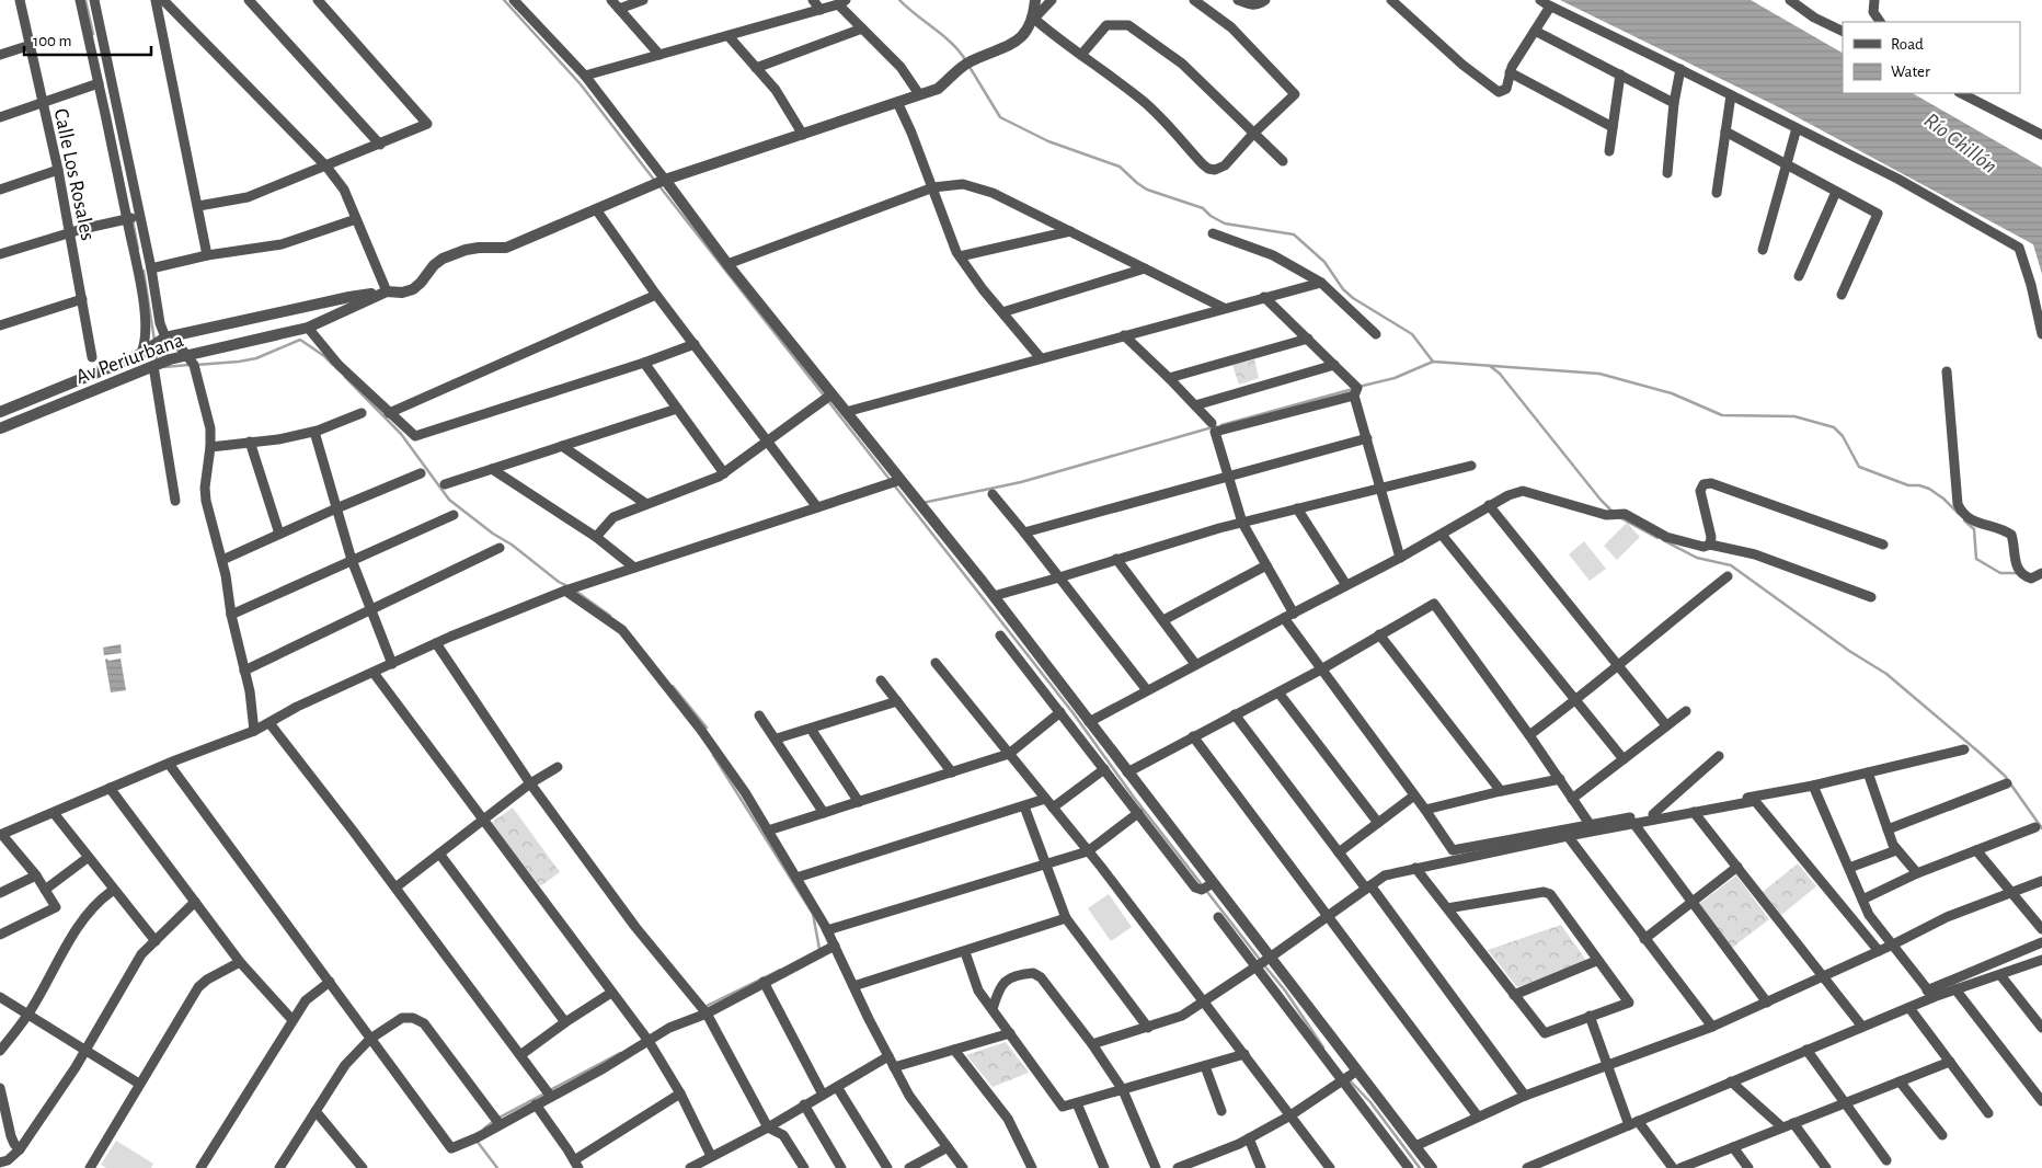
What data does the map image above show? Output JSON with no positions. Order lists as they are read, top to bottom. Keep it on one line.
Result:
{"streets":{"street":["Calle Los Rosales","Av Periurbana"]},"water":["Río Chillón"],"legend":["Road","Water"],"scale_bar":"100 m"}
